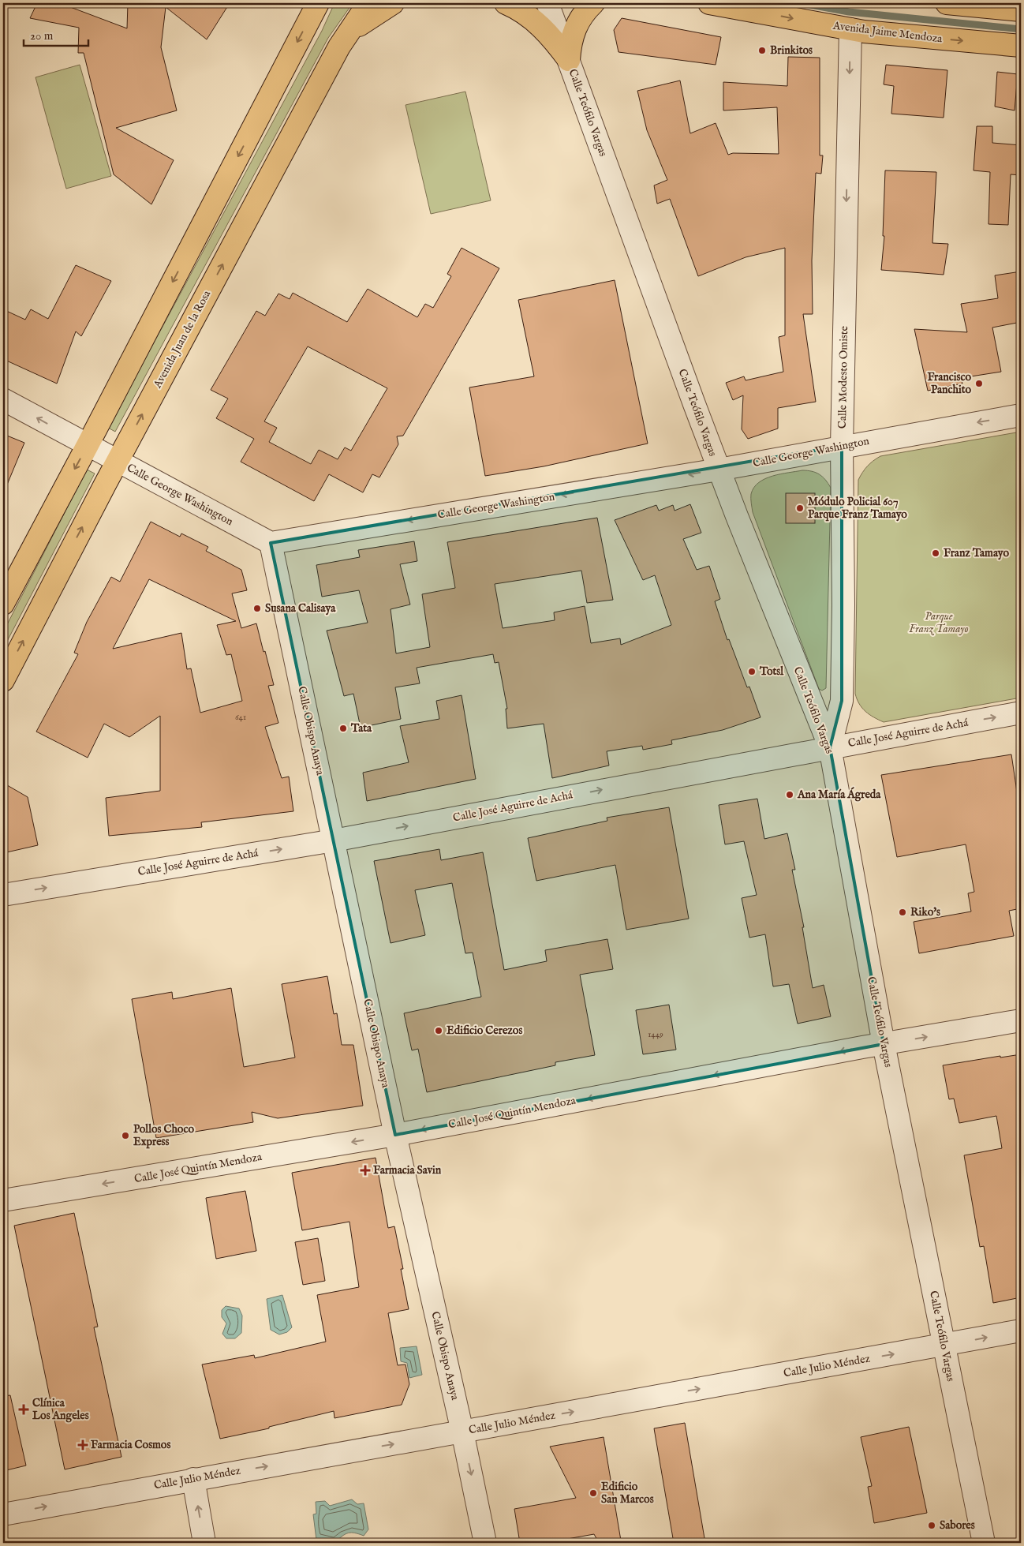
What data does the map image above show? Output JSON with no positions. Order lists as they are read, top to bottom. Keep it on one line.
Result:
{"streets":{"main road":["Avenida Jaime Mendoza","Avenida Juan de la Rosa"],"street":["Calle Teófilo Vargas","Calle Modesto Omiste","Calle George Washington","Calle Obispo Anaya","Calle José Aguirre de Achá","Calle José Quintín Mendoza","Calle Julio Méndez"]},"crossings":[["Avenida Jaime Mendoza","Calle Modesto Omiste"],["Calle Teófilo Vargas","Calle Modesto Omiste"],["Calle Teófilo Vargas","Calle George Washington"],["Calle Teófilo Vargas","Calle José Aguirre de Achá"],["Calle Teófilo Vargas","Calle José Quintín Mendoza"],["Calle Teófilo Vargas","Calle Julio Méndez"],["Avenida Juan de la Rosa","Calle George Washington"],["Calle Modesto Omiste","Calle George Washington"],["Calle Modesto Omiste","Calle José Aguirre de Achá"],["Calle George Washington","Calle Obispo Anaya"],["Calle Obispo Anaya","Calle José Aguirre de Achá"],["Calle Obispo Anaya","Calle José Quintín Mendoza"],["Calle Obispo Anaya","Calle Julio Méndez"]],"one_way":["Avenida Jaime Mendoza","Calle Modesto Omiste","Calle George Washington","Calle José Aguirre de Achá","Calle Julio Méndez"],"parks":["Parque Franz Tamayo"],"places":{"other":["Brinkitos","Francisco Panchito","Módulo Policial 607 Parque Franz Tamayo","Franz Tamayo","Susana Calisaya","Totsl","Tata","Ana María Ágreda","Riko's","Edificio Cerezos","Pollos Choco Express","Edificio San Marcos","Sabores"],"health":["Farmacia Savin","Clínica Los Angeles","Farmacia Cosmos"]},"house_numbers":["641","1449"],"scale_bar":"20 m"}
